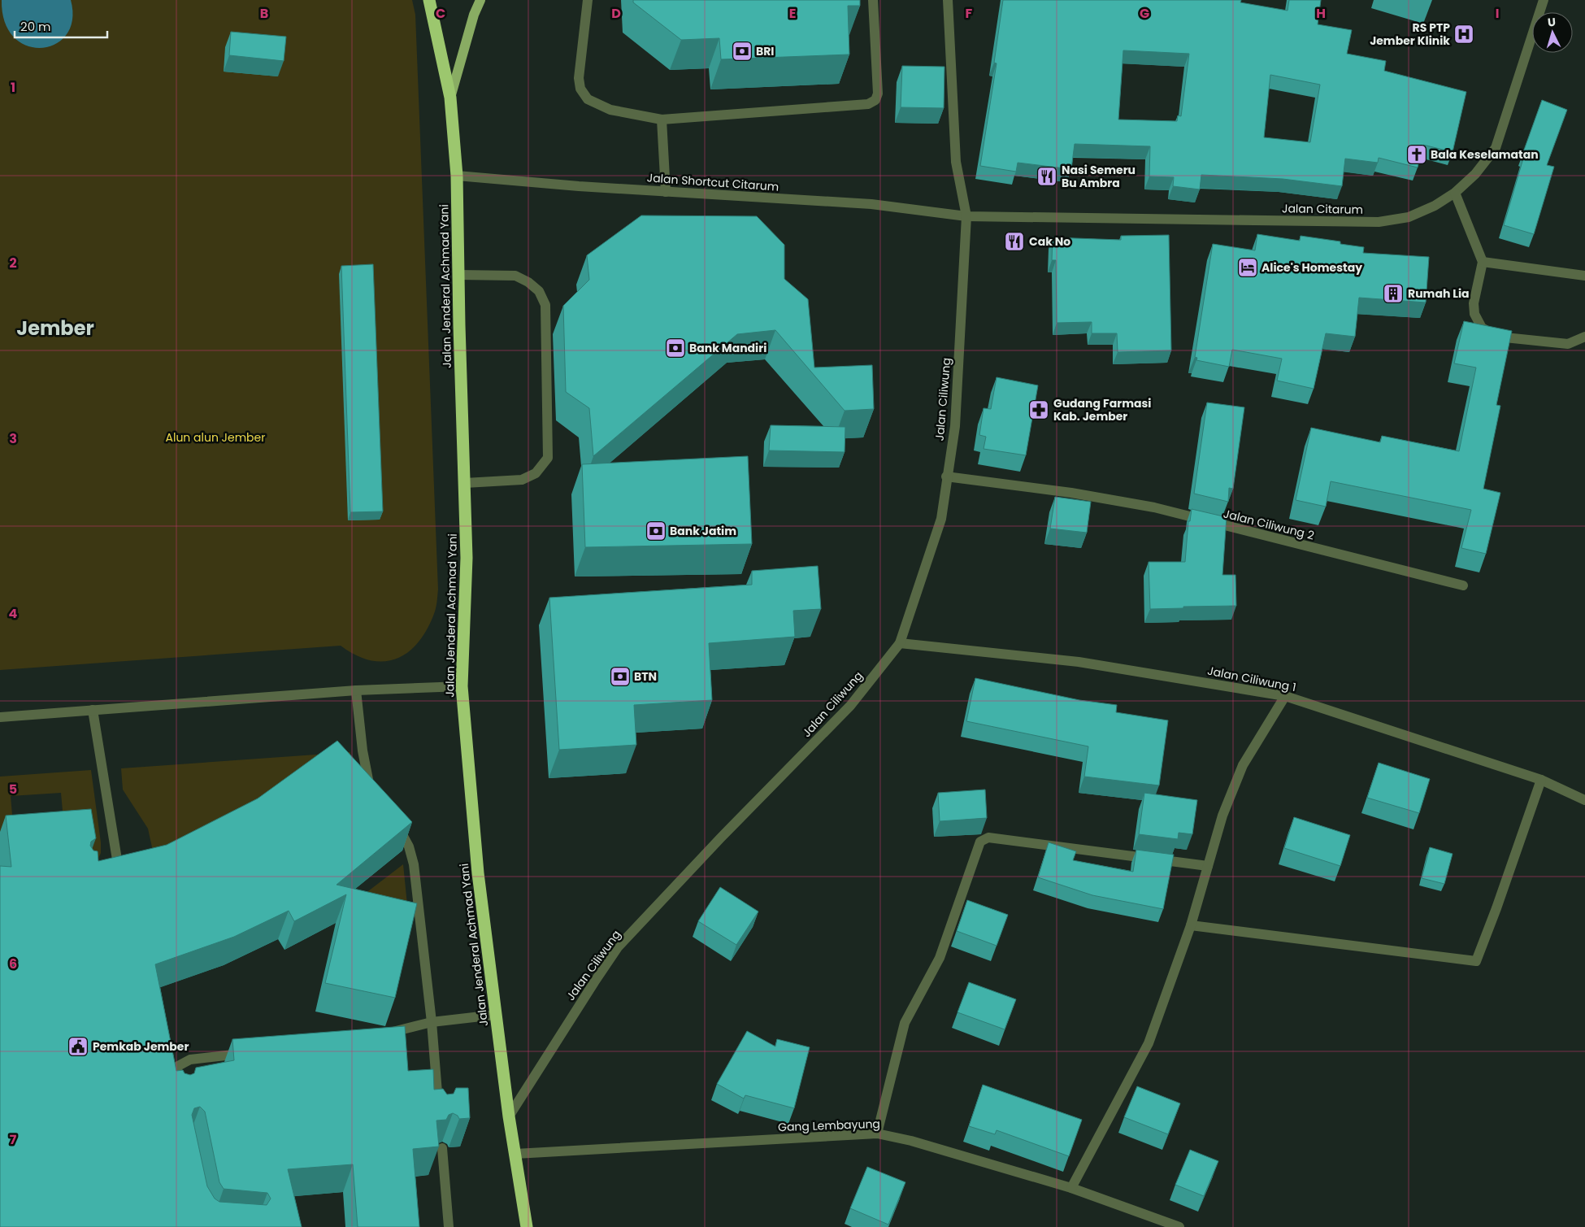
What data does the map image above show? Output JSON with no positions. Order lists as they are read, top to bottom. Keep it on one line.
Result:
{"streets":{"highway":["Jalan Jenderal Achmad Yani"],"street":["Jalan Shortcut Citarum","Jalan Citarum","Jalan Ciliwung","Jalan Ciliwung 2","Jalan Ciliwung 1","Gang Lembayung"]},"crossings":[["Jalan Shortcut Citarum","Jalan Citarum"],["Jalan Shortcut Citarum","Jalan Jenderal Achmad Yani"],["Jalan Shortcut Citarum","Jalan Ciliwung"],["Jalan Citarum","Jalan Ciliwung"],["Jalan Jenderal Achmad Yani","Jalan Ciliwung"],["Jalan Jenderal Achmad Yani","Gang Lembayung"],["Jalan Ciliwung","Jalan Ciliwung 2"],["Jalan Ciliwung","Jalan Ciliwung 1"]],"districts":["Jember"],"parks":["Alun alun Jember"],"places":{"hospital":["RS PTP Jember Klinik"],"bank":["BRI","Bank Mandiri","Bank Jatim","BTN"],"church":["Bala Keselamatan"],"restaurant":["Nasi Semeru Bu Ambra","Cak No"],"hotel":["Alice's Homestay"],"building":["Rumah Lia"],"pharmacy":["Gudang Farmasi Kab. Jember"],"public building":["Pemkab Jember"]},"scale_bar":"20 m","north":"top","grid":{"columns":["B","C","D","E","F","G","H","I"],"rows":["1","2","3","4","5","6","7"]}}
